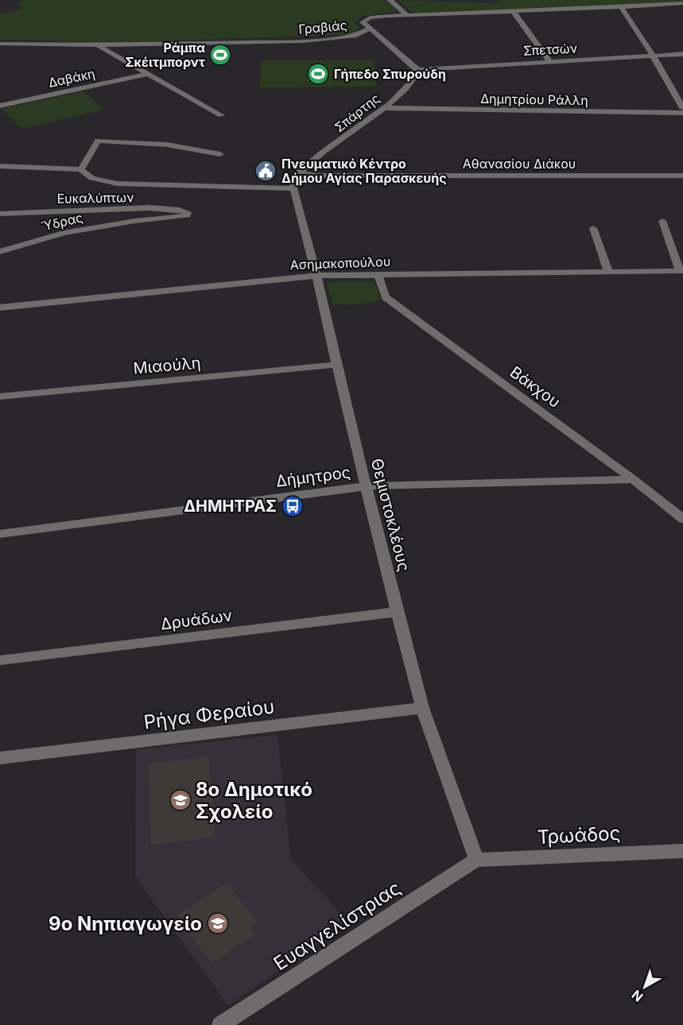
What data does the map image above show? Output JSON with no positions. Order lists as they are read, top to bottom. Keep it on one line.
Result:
{"streets":{"street":["Γραβιάς","Σπετσών","Δαβάκη","Δημητρίου Ράλλη","Σπάρτης","Αθανασίου Διάκου","Ευκαλύπτων","Ύδρας","Ασημακοπούλου","Μιαούλη","Βάκχου","Δήμητρος","Θεμιστοκλέους","Δρυάδων","Ρήγα Φεραίου","Τρωάδος","Ευαγγελίστριας"]},"crossings":[["Σπετσών","Σπάρτης"],["Δημητρίου Ράλλη","Σπάρτης"],["Σπάρτης","Αθανασίου Διάκου"],["Ευκαλύπτων","Ύδρας"],["Ασημακοπούλου","Βάκχου"],["Ασημακοπούλου","Θεμιστοκλέους"],["Μιαούλη","Θεμιστοκλέους"],["Βάκχου","Δήμητρος"],["Δήμητρος","Θεμιστοκλέους"],["Θεμιστοκλέους","Δρυάδων"],["Θεμιστοκλέους","Ρήγα Φεραίου"],["Θεμιστοκλέους","Τρωάδος"],["Θεμιστοκλέους","Ευαγγελίστριας"],["Τρωάδος","Ευαγγελίστριας"]],"places":{"sports":["Ράμπα Σκέιτμπορντ","Γήπεδο Σπυρούδη"],"public building":["Πνευματικό Κέντρο Δήμου Αγίας Παρασκευής"],"bus stop":["ΔΗΜΗΤΡΑΣ"],"school or university":["8ο Δημοτικό Σχολείο","9ο Νηπιαγωγείο"]},"north":"bottom left"}
